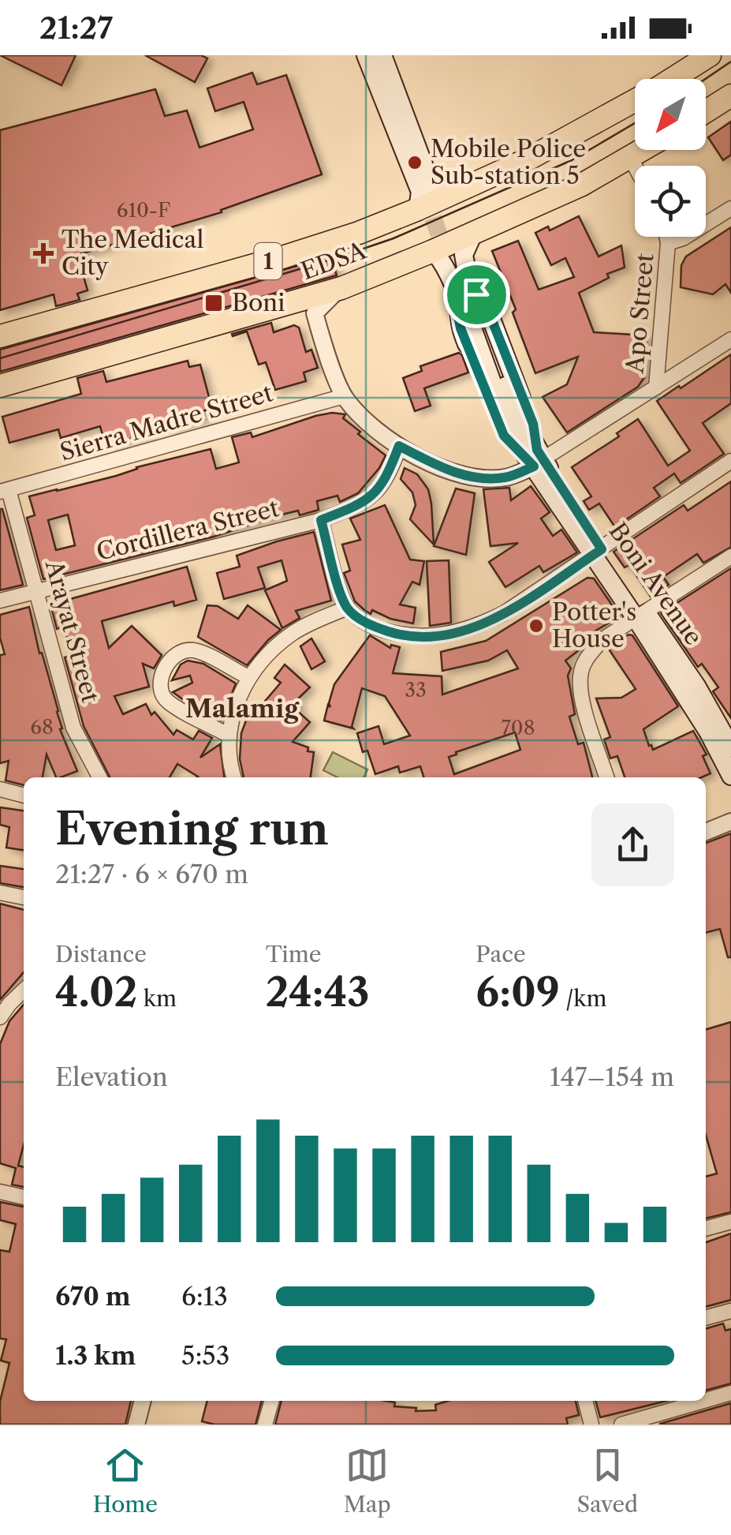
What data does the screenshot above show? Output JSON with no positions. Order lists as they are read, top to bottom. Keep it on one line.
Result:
{"streets":{"highway":["1","EDSA"],"main road":["Boni Avenue"],"street":["Apo Street","Sierra Madre Street","Cordillera Street","Arayat Street"]},"crossings":[["EDSA","Boni Avenue"],["Sierra Madre Street","Arayat Street"],["Cordillera Street","Arayat Street"]],"districts":["Malamig"],"places":{"other":["Mobile Police Sub-station 5","Potter's House"],"health":["The Medical City"],"transit":["Boni"]},"house_numbers":["610-F","33","68","708"],"north":"bottom left","page":{"status":"21:27","heading":["Evening run","21:27 · 6 × 670 m"],"stats":[["Distance","4.02 km"],["Time","24:43"],["Pace","6:09 /km"]],"chart":["Elevation","147–154 m"],"list":[{"name":"670 m","note":"6:13"},{"name":"1.3 km","note":"5:53"}],"tabs":["Home","Map","Saved"]}}
